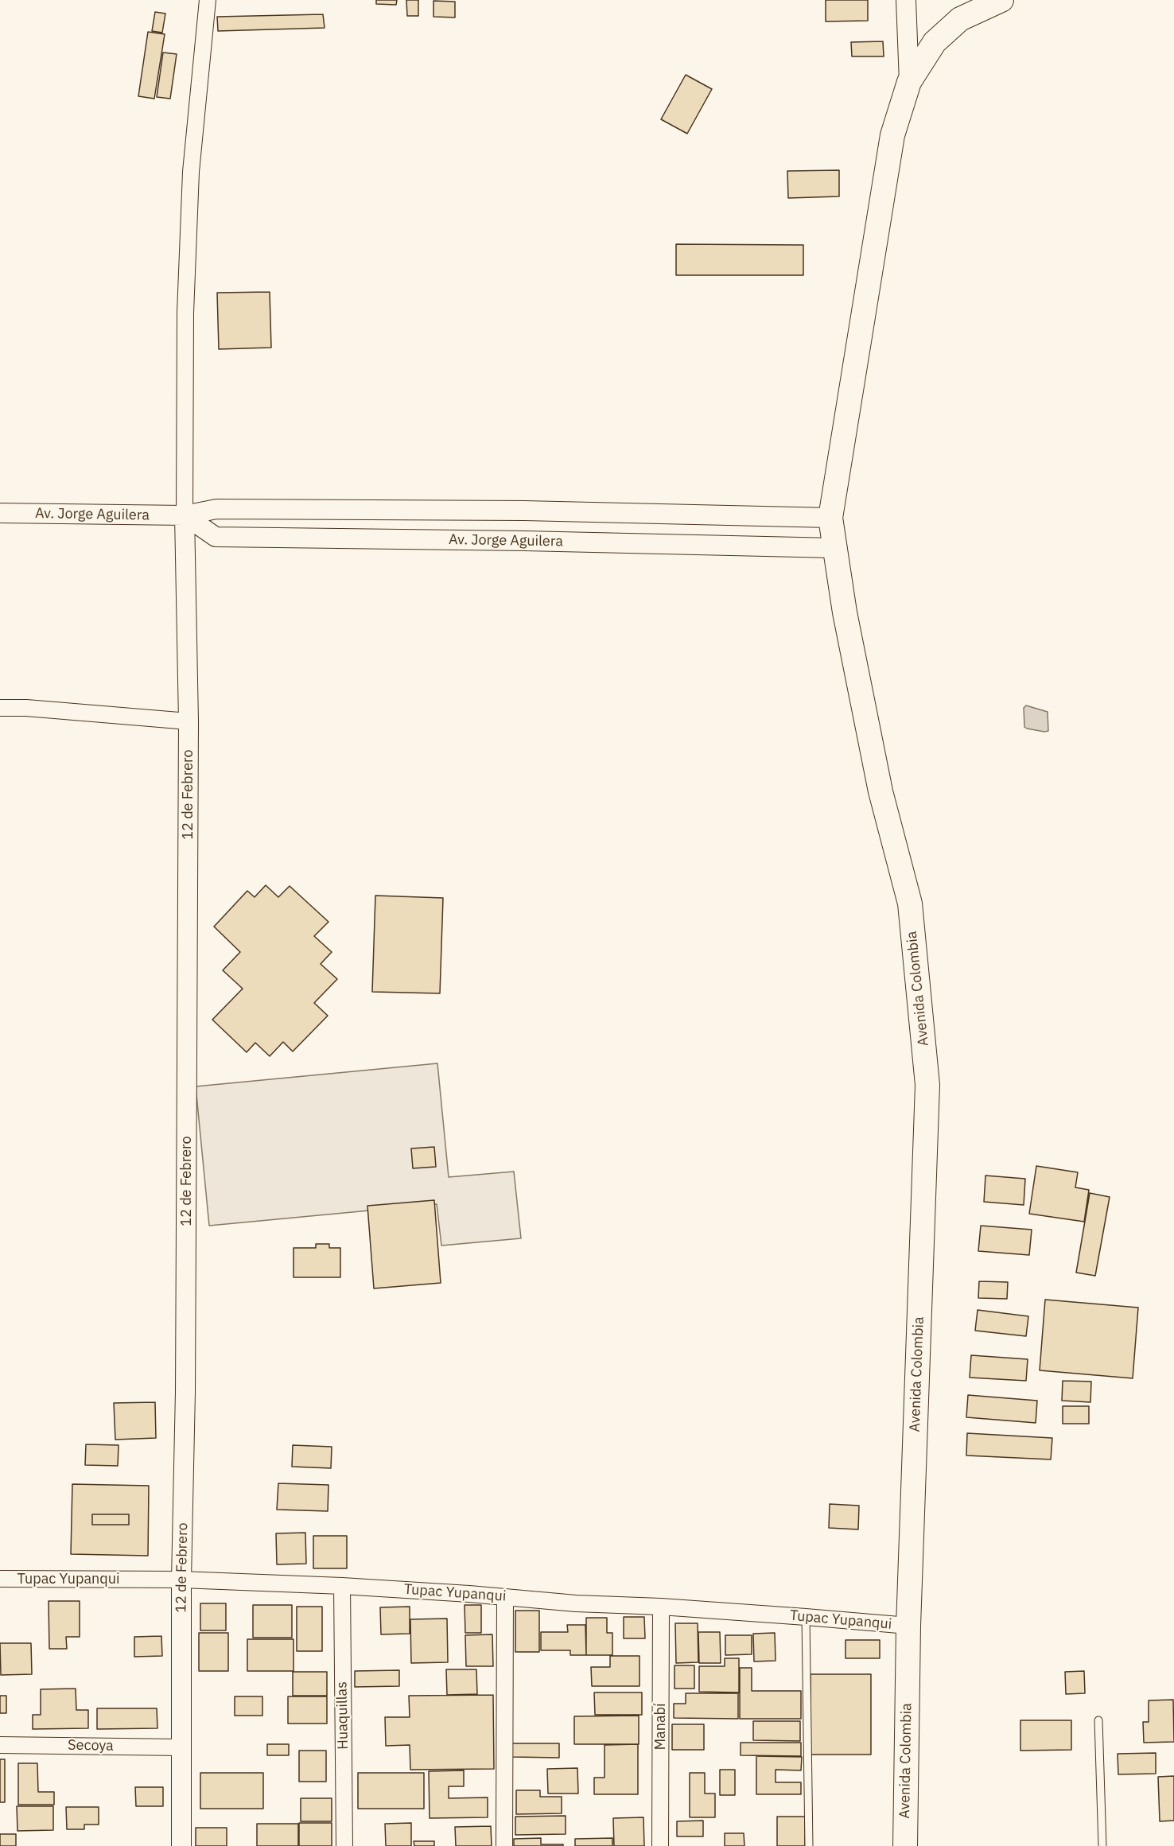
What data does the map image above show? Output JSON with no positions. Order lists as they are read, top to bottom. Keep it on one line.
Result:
{"streets":{"main road":["Avenida Colombia"],"street":["Av. Jorge Aguilera","12 de Febrero","Tupac Yupanqui","Huaquillas","Manabí","Secoya"]},"crossings":[["Av. Jorge Aguilera","12 de Febrero"],["Av. Jorge Aguilera","Avenida Colombia"],["12 de Febrero","Tupac Yupanqui"],["12 de Febrero","Secoya"],["Avenida Colombia","Tupac Yupanqui"],["Tupac Yupanqui","Huaquillas"],["Tupac Yupanqui","Manabí"]]}
